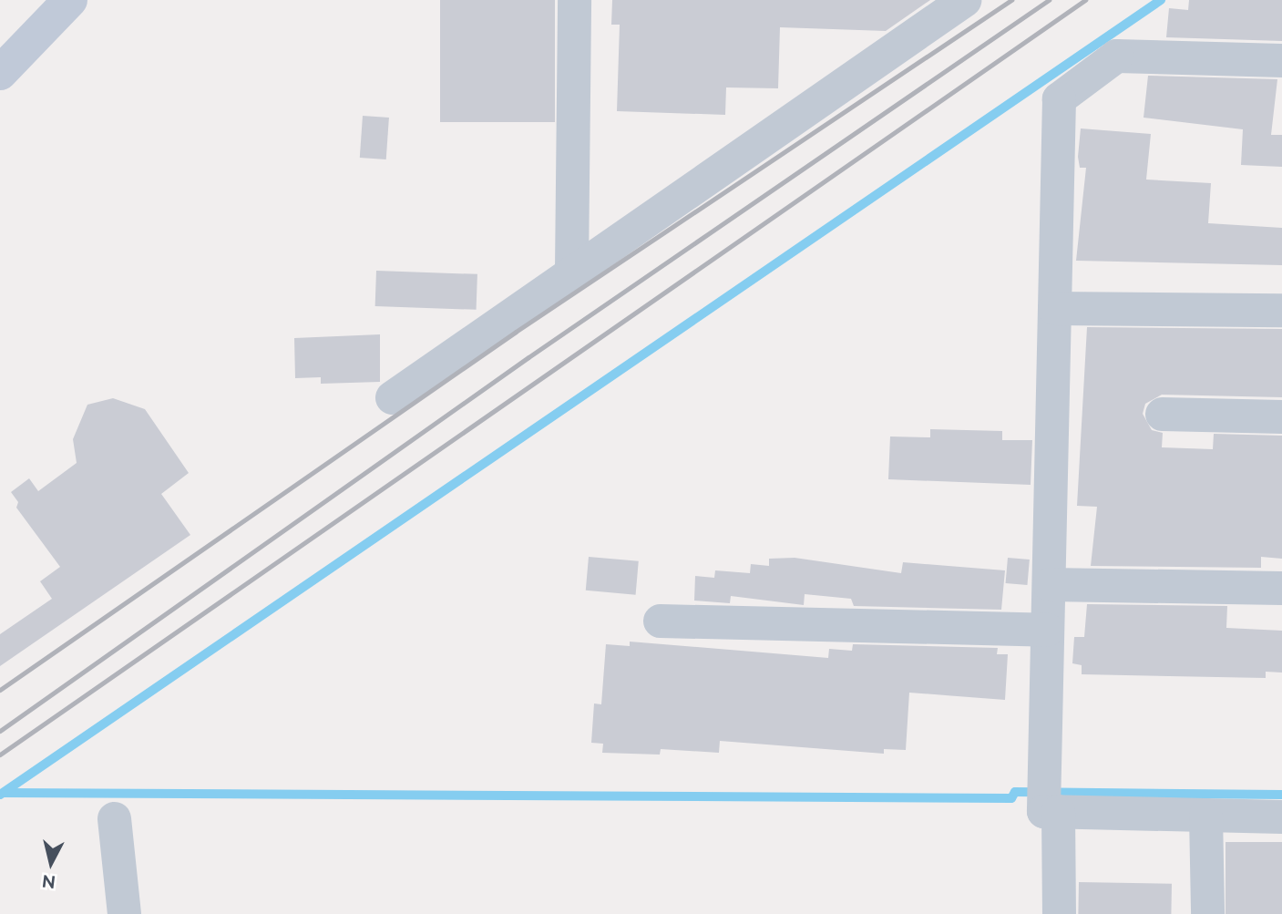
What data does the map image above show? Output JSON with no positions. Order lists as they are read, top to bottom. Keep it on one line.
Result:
{"north":"bottom"}
